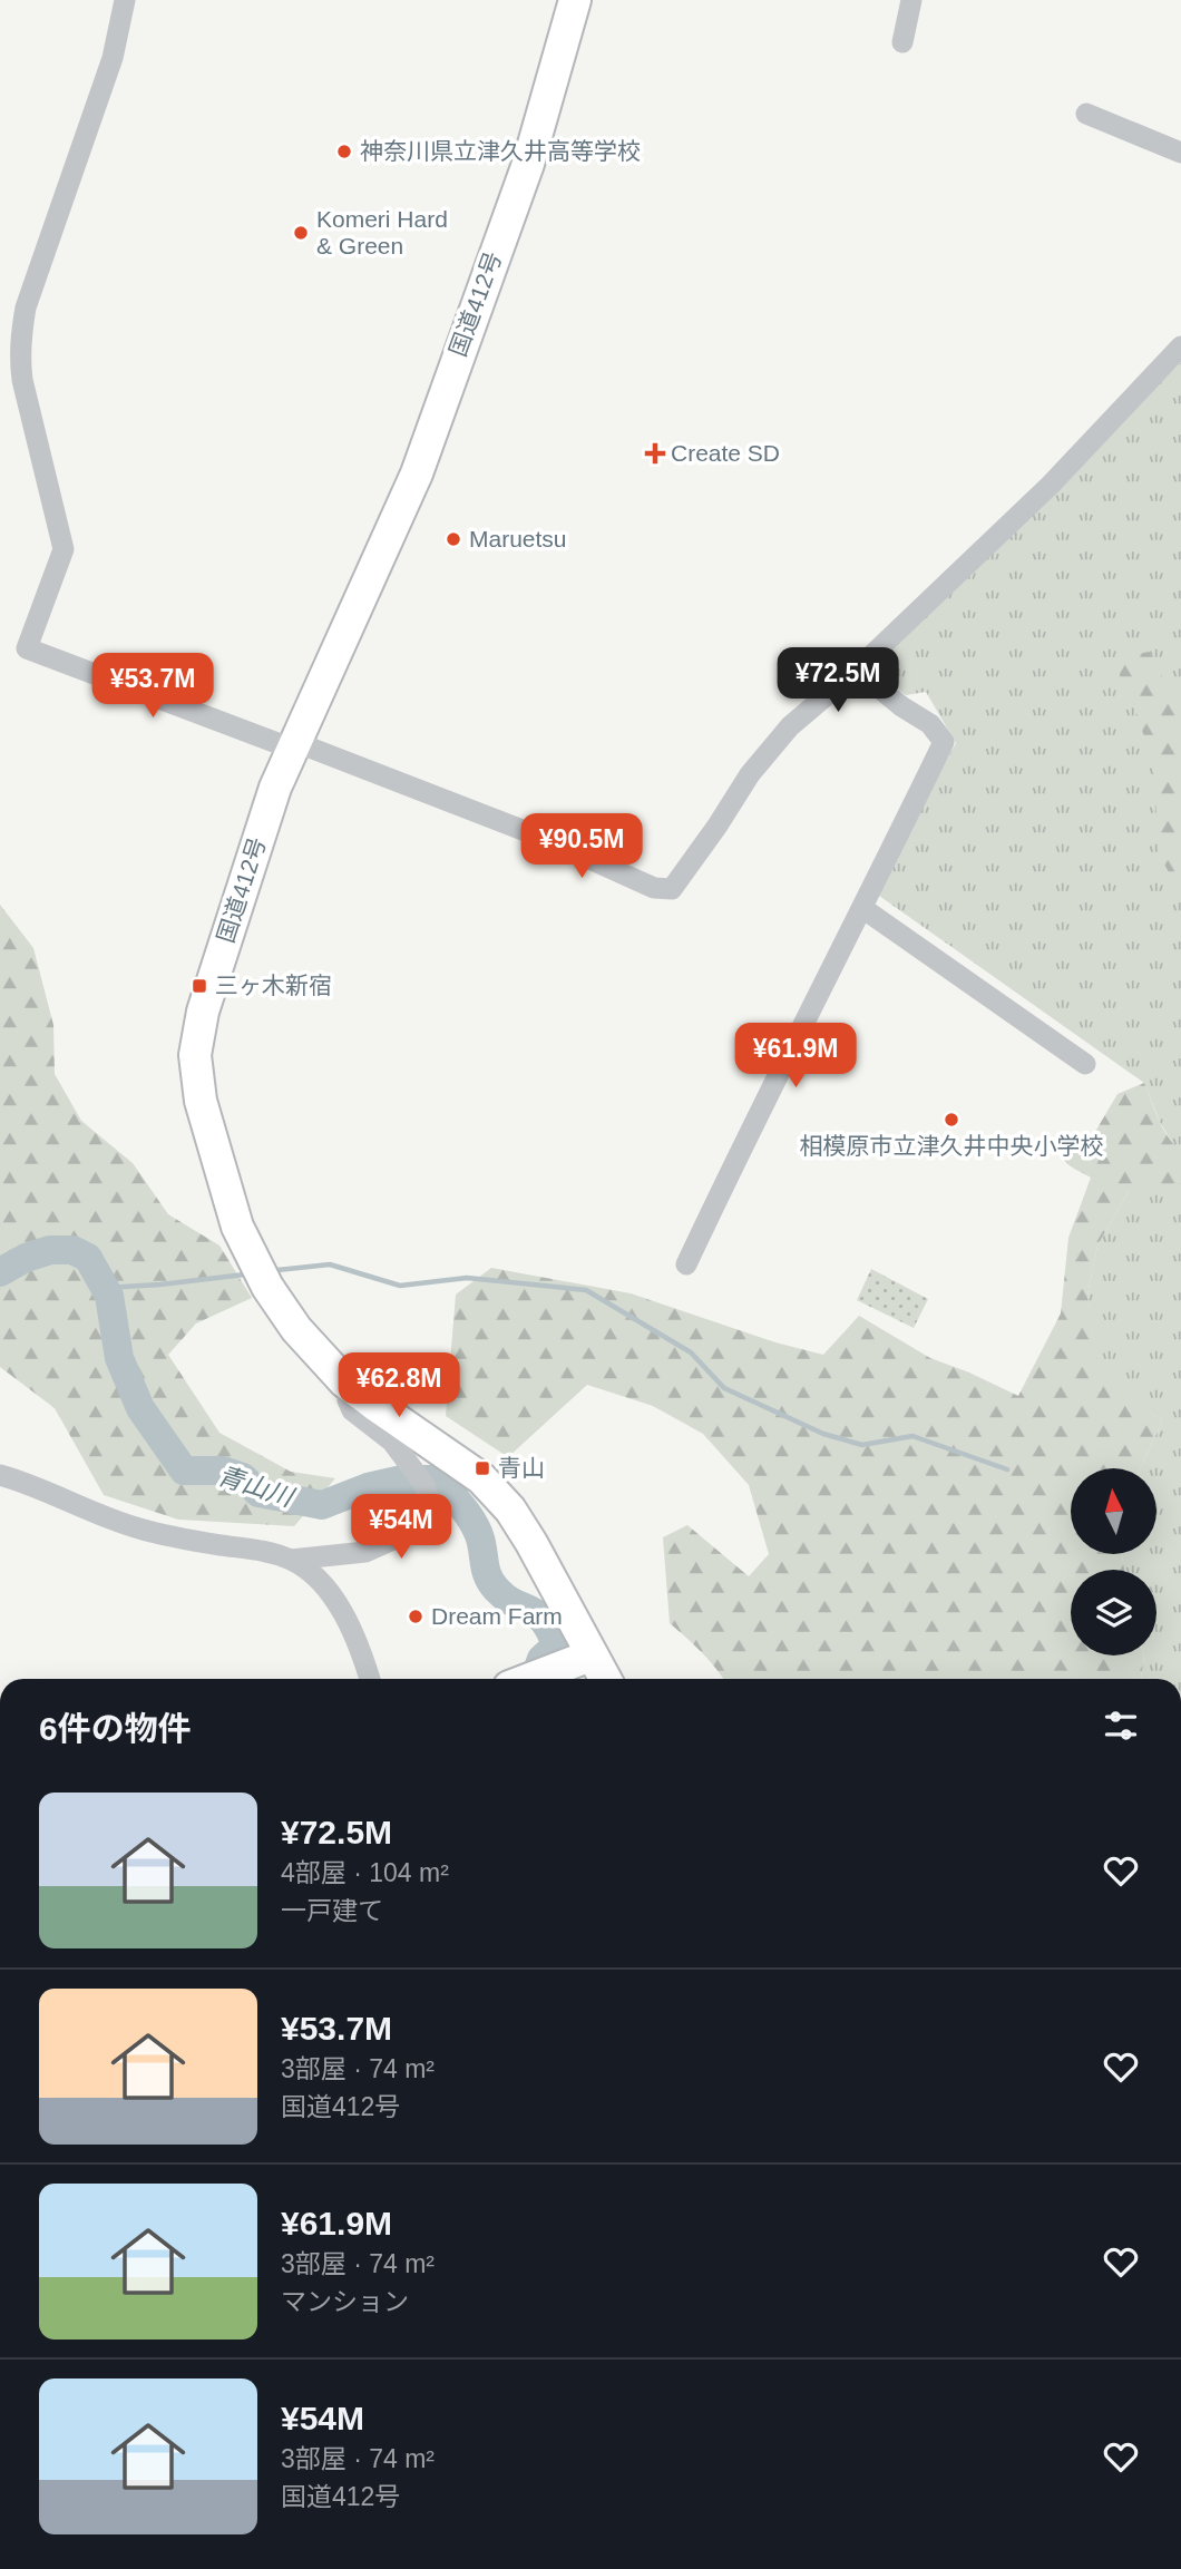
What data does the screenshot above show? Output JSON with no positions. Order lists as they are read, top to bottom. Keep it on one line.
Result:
{"streets":{"highway":["国道412号"]},"water":["青山川"],"places":{"other":["神奈川県立津久井高等学校","Komeri Hard & Green","Maruetsu","相模原市立津久井中央小学校","Dream Farm"],"health":["Create SD"],"transit":["三ヶ木新宿","青山"]},"north":"top","page":{"price":["¥72.5M","¥53.7M","¥90.5M","¥61.9M","¥62.8M","¥54M"],"heading":"6件の物件","list":[{"name":"¥72.5M","note":"4部屋 · 104 m² · 一戸建て"},{"name":"¥53.7M","note":"3部屋 · 74 m² · 国道412号"},{"name":"¥61.9M","note":"3部屋 · 74 m² · マンション"},{"name":"¥54M","note":"3部屋 · 74 m² · 国道412号"}]}}
